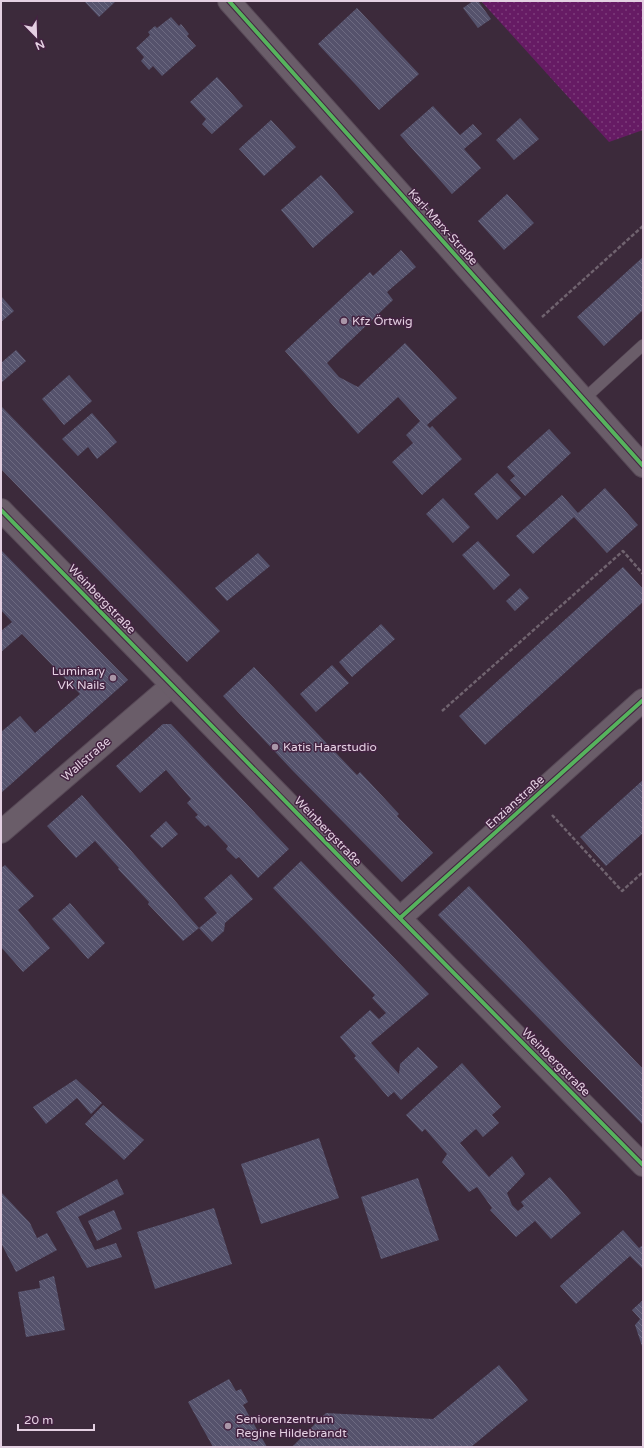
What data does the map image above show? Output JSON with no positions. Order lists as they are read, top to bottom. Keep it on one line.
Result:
{"streets":{"street":["Karl-Marx-Straße","Weinbergstraße","Wallstraße","Enzianstraße"]},"crossings":[["Weinbergstraße","Wallstraße"],["Weinbergstraße","Enzianstraße"]],"places":["Kfz Örtwig","Luminary VK Nails","Katis Haarstudio","Seniorenzentrum Regine Hildebrandt"],"scale_bar":"20 m","north":"bottom right"}
